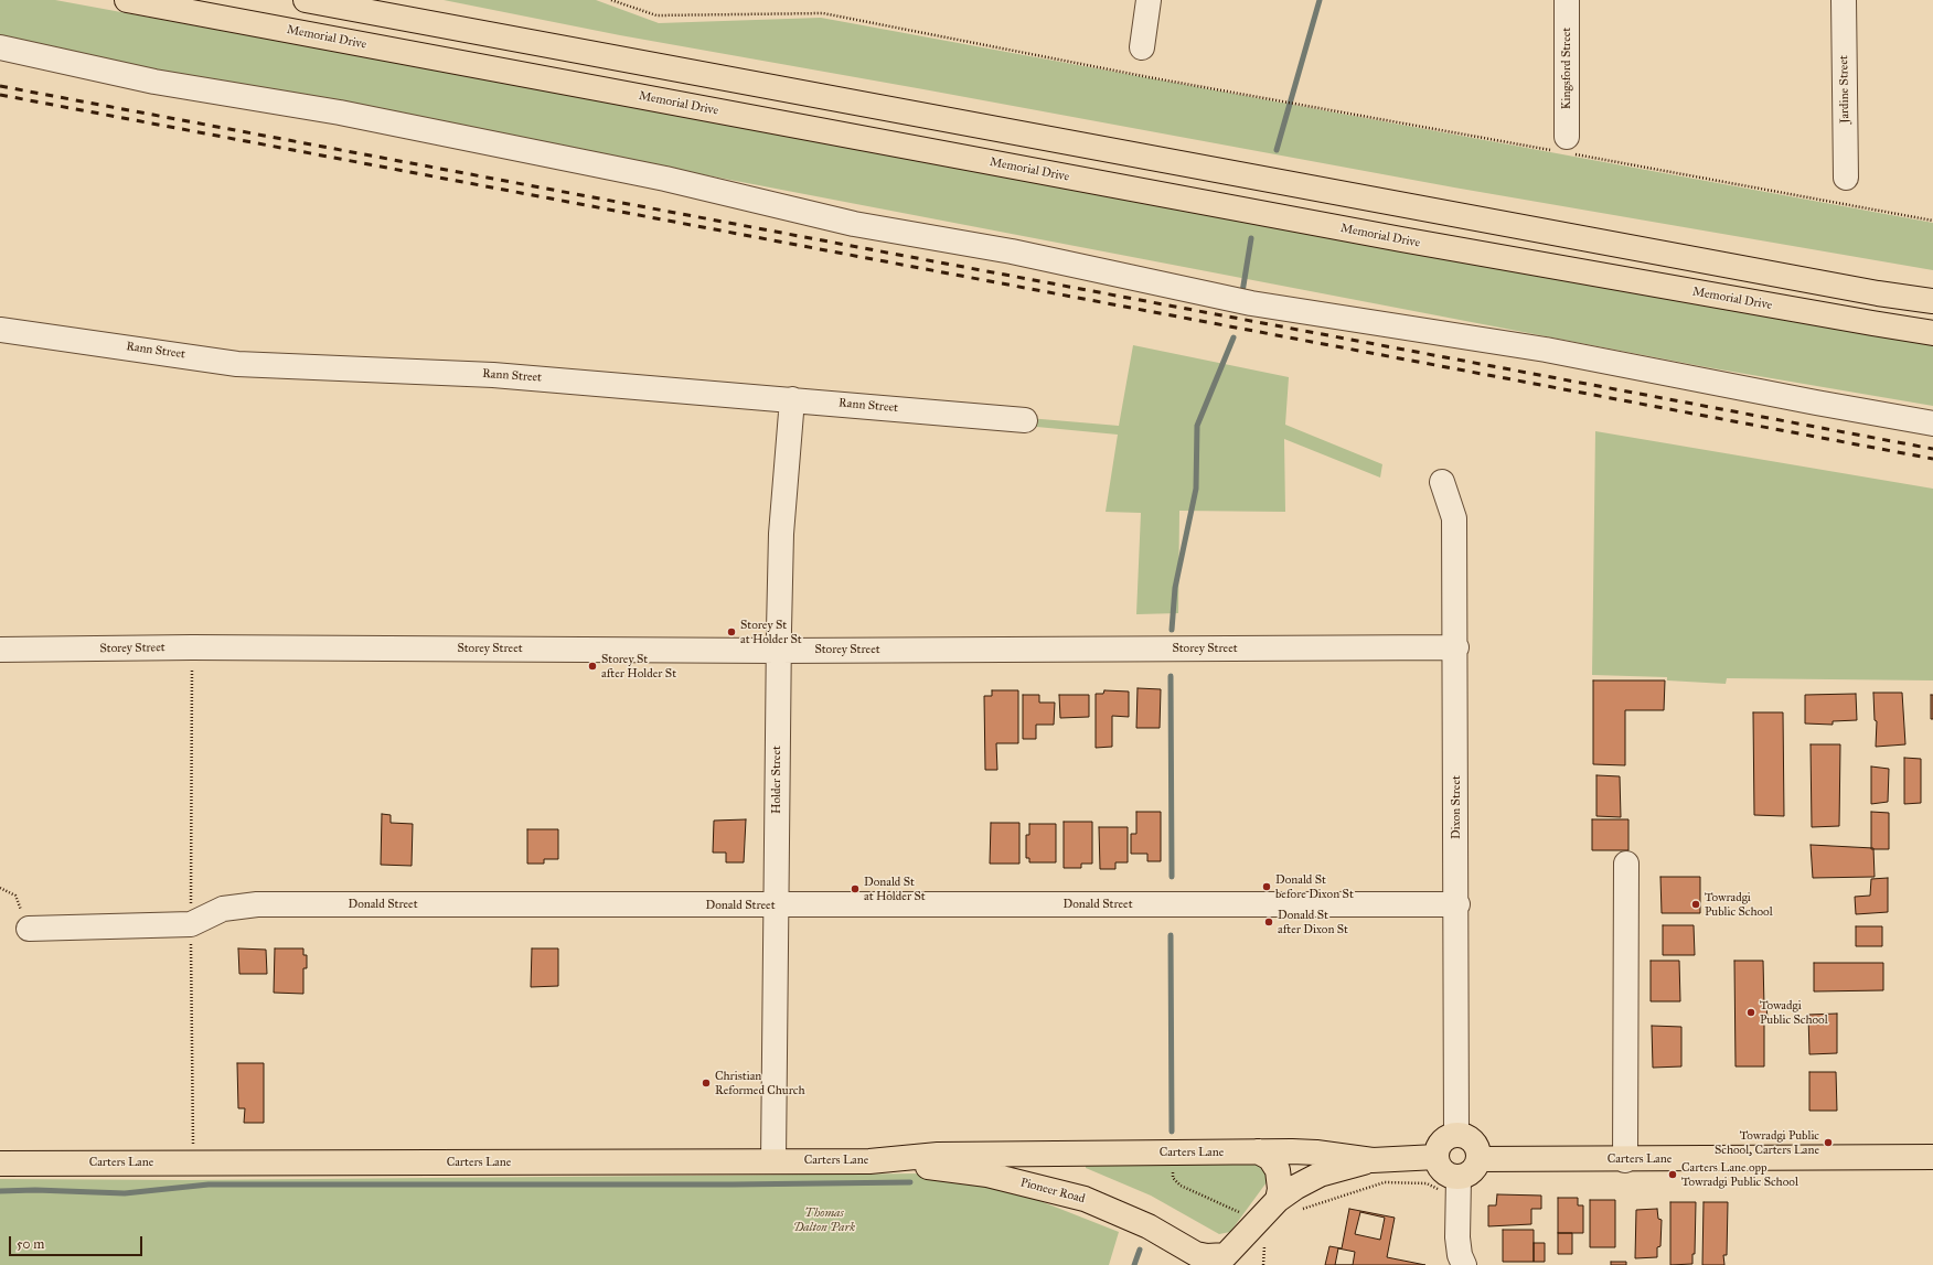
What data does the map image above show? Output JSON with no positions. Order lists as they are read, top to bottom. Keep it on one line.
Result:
{"streets":{"main road":["Memorial Drive","Carters Lane","Pioneer Road"],"street":["Kingsford Street","Jardine Street","Rann Street","Storey Street","Holder Street","Dixon Street","Donald Street"]},"crossings":[["Rann Street","Holder Street"],["Storey Street","Holder Street"],["Storey Street","Dixon Street"],["Holder Street","Donald Street"],["Holder Street","Carters Lane"],["Dixon Street","Donald Street"],["Dixon Street","Carters Lane"],["Carters Lane","Pioneer Road"]],"parks":["Thomas Dalton Park"],"places":["Storey St at Holder St","Storey St after Holder St","Donald St before Dixon St","Donald St at Holder St","Towradgi Public School","Donald St after Dixon St","Towadgi Public School","Christian Reformed Church","Towradgi Public School, Carters Lane","Carters Lane opp Towradgi Public School"],"scale_bar":"50 m"}
